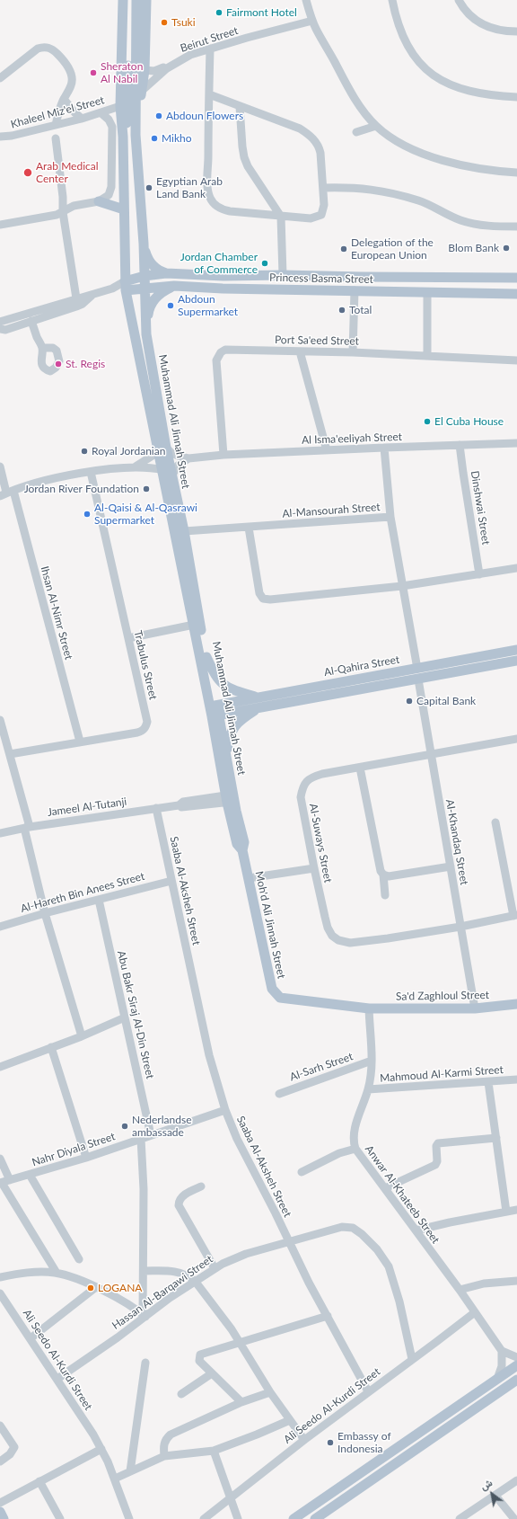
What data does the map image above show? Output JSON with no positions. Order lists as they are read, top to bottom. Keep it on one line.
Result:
{"streets":{"main road":["Princess Basma Street","Muhammad Ali Jinnah Street","Al-Qahira Street","Moh'd Ali Jinnah Street","Sa'd Zaghloul Street"],"street":["Beirut Street","Khaleel Miz'el Street","Port Sa'eed Street","Al Isma'eeliyah Street","Dinshwai Street","Al-Mansourah Street","Ihsan Al-Nimr Street","Trabulus Street","Jameel Al-Tutanji","Al-Khandaq Street","Al-Suways Street","Saaba Al-Aksheh Street","Al-Hareth Bin Anees Street","Abu Bakr Siraj Al-Din Street","Al-Sarh Street","Mahmoud Al-Karmi Street","Nahr Diyala Street","Anwar Al-Khateeb Street","Hassan Al-Barqawi Street","Ali Seedo Al-Kurdi Street"]},"crossings":[["Beirut Street","Muhammad Ali Jinnah Street"],["Khaleel Miz'el Street","Muhammad Ali Jinnah Street"],["Princess Basma Street","Muhammad Ali Jinnah Street"],["Port Sa'eed Street","Al Isma'eeliyah Street"],["Muhammad Ali Jinnah Street","Al Isma'eeliyah Street"],["Muhammad Ali Jinnah Street","Al-Mansourah Street"],["Muhammad Ali Jinnah Street","Al-Qahira Street"],["Muhammad Ali Jinnah Street","Jameel Al-Tutanji"],["Muhammad Ali Jinnah Street","Moh'd Ali Jinnah Street"],["Al Isma'eeliyah Street","Dinshwai Street"],["Al-Mansourah Street","Al-Qahira Street"],["Ihsan Al-Nimr Street","Trabulus Street"],["Jameel Al-Tutanji","Saaba Al-Aksheh Street"],["Jameel Al-Tutanji","Moh'd Ali Jinnah Street"],["Al-Khandaq Street","Al-Suways Street"],["Al-Khandaq Street","Sa'd Zaghloul Street"],["Saaba Al-Aksheh Street","Al-Hareth Bin Anees Street"],["Saaba Al-Aksheh Street","Nahr Diyala Street"],["Saaba Al-Aksheh Street","Hassan Al-Barqawi Street"],["Saaba Al-Aksheh Street","Ali Seedo Al-Kurdi Street"],["Al-Hareth Bin Anees Street","Abu Bakr Siraj Al-Din Street"],["Moh'd Ali Jinnah Street","Sa'd Zaghloul Street"],["Moh'd Ali Jinnah Street","Anwar Al-Khateeb Street"],["Sa'd Zaghloul Street","Anwar Al-Khateeb Street"],["Abu Bakr Siraj Al-Din Street","Nahr Diyala Street"],["Al-Sarh Street","Anwar Al-Khateeb Street"],["Mahmoud Al-Karmi Street","Anwar Al-Khateeb Street"],["Anwar Al-Khateeb Street","Ali Seedo Al-Kurdi Street"],["Hassan Al-Barqawi Street","Ali Seedo Al-Kurdi Street"]],"places":["Fairmont Hotel","Tsuki","Sheraton Al Nabil","Abdoun Flowers","Mikho","Arab Medical Center","Egyptian Arab Land Bank","Blom Bank","Delegation of the European Union","Jordan Chamber of Commerce","Abdoun Supermarket","Total","St. Regis","El Cuba House","Royal Jordanian","Jordan River Foundation","Al-Qaisi & Al-Qasrawi Supermarket","Capital Bank","Nederlandse ambassade","LOGANA","Embassy of Indonesia"],"north":"top left"}
